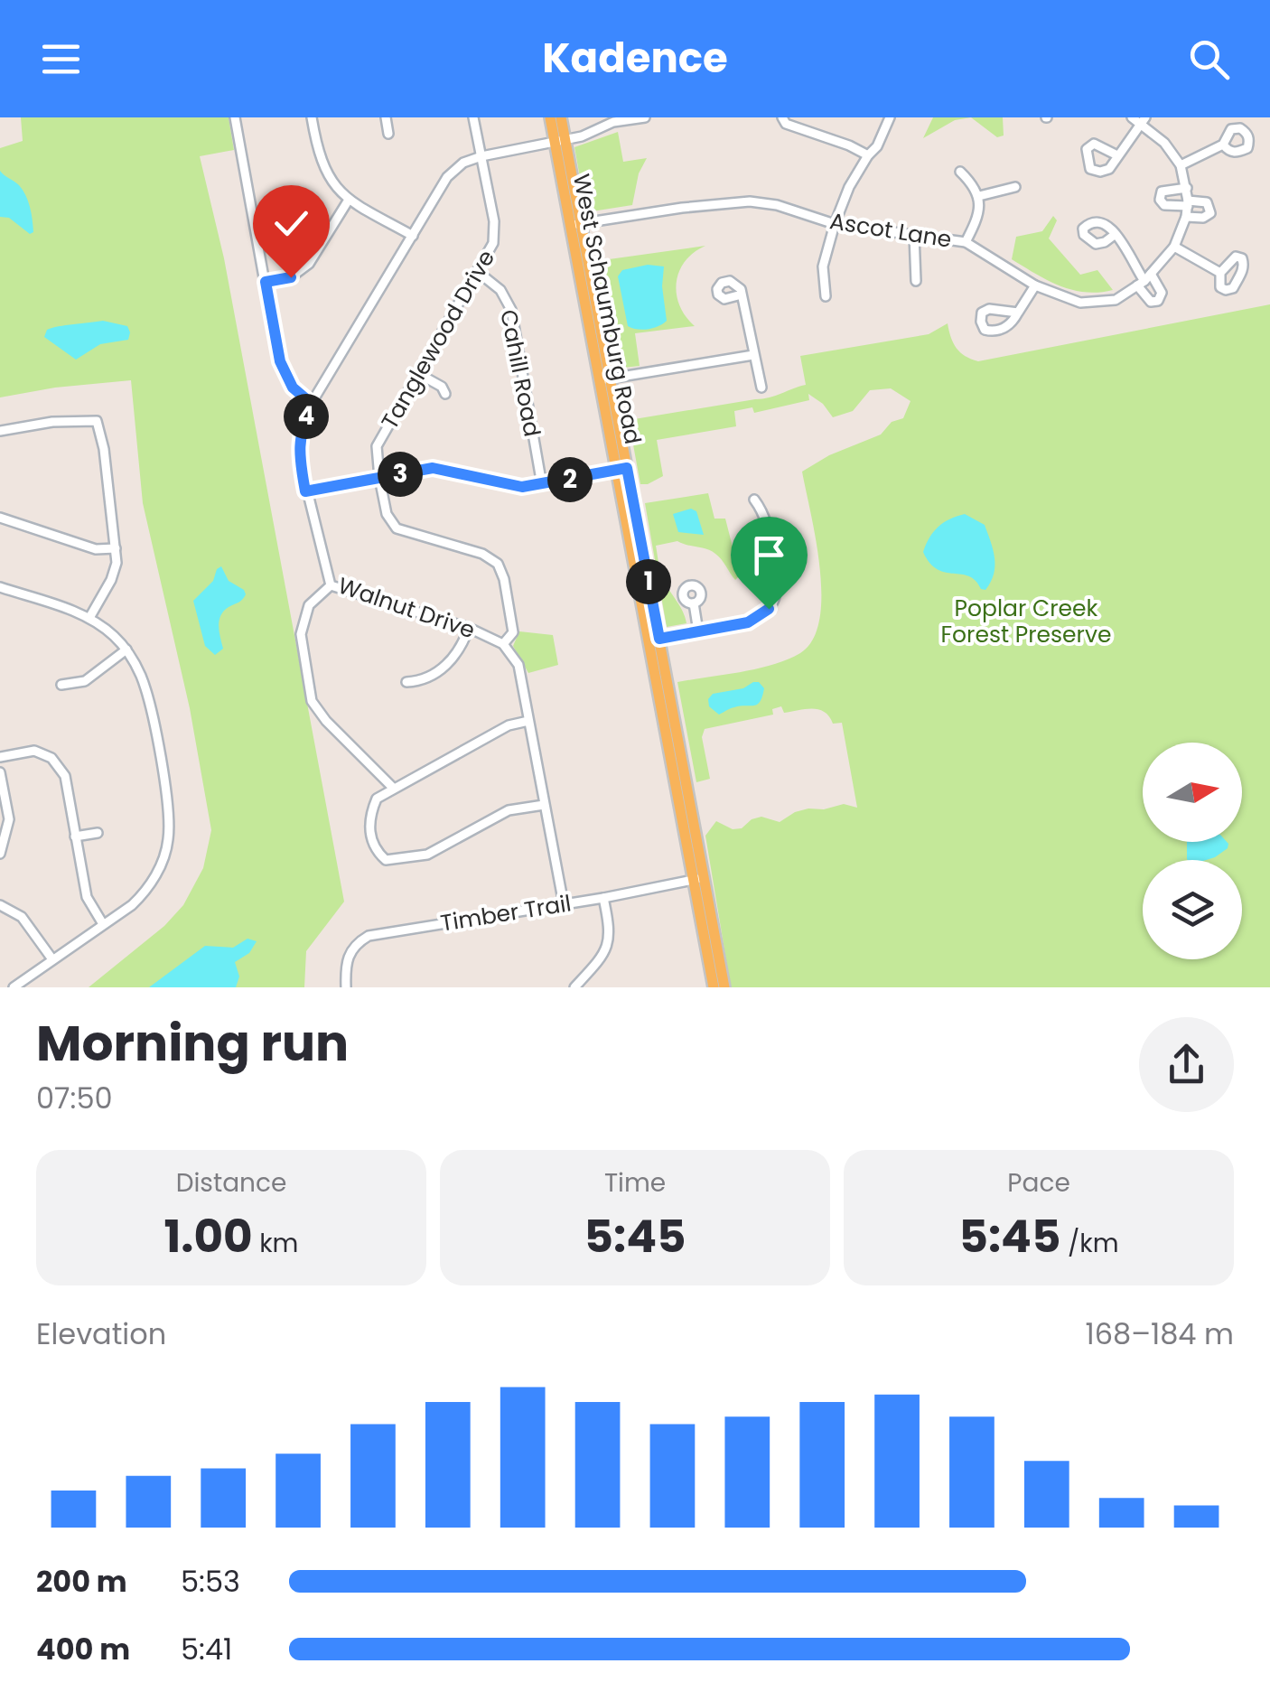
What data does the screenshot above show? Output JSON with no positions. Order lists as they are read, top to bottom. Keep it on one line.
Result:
{"streets":{"main road":["West Schaumburg Road"],"street":["Ascot Lane","Tanglewood Drive","Cahill Road","Walnut Drive","Timber Trail"]},"crossings":[["Ascot Lane","West Schaumburg Road"],["West Schaumburg Road","Walnut Drive"],["West Schaumburg Road","Timber Trail"],["Tanglewood Drive","Cahill Road"],["Tanglewood Drive","Walnut Drive"],["Walnut Drive","Timber Trail"]],"parks":["Poplar Creek Forest Preserve"],"north":"right","page":{"header":"Kadence","pins":["4","3","2","1"],"heading":["Morning run","07:50"],"stats":[["Distance","1.00 km"],["Time","5:45"],["Pace","5:45 /km"]],"chart":["Elevation","168–184 m"],"list":[{"name":"200 m","note":"5:53"},{"name":"400 m","note":"5:41"}]}}
